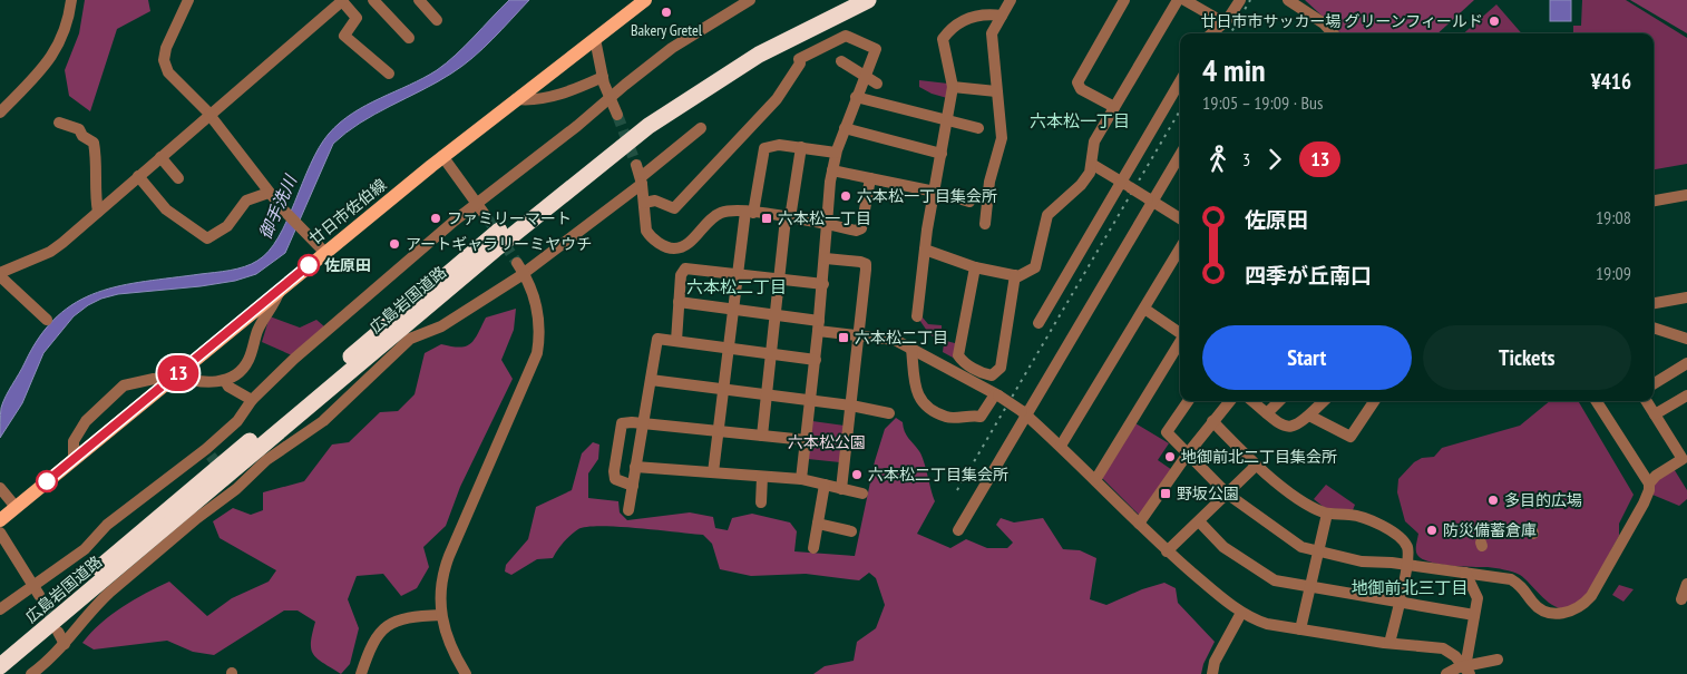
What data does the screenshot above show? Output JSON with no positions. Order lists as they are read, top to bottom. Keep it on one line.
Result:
{"streets":{"highway":["広島岩国道路"],"main road":["廿日市佐伯線"]},"districts":["六本松一丁目","六本松二丁目","地御前北三丁目"],"water":["御手洗川"],"parks":["六本松公園"],"places":{"other":["Bakery Gretel","廿日市市サッカー場 グリーンフィールド","六本松一丁目集会所","ファミリーマート","アートギャラリーミヤウチ","佐原田","地御前北二丁目集会所","六本松二丁目集会所","多目的広場","防災備蓄倉庫"],"transit":["六本松一丁目","六本松二丁目","野坂公園"]},"lines":["bus line 13"],"page":{"on_map":"13","heading":["4 min","19:05 – 19:09 · Bus","¥416"],"legs":["3","13"],"list":[{"name":"佐原田","value":"19:08"},{"name":"四季が丘南口","value":"19:09"}],"buttons":["Start","Tickets"]}}
